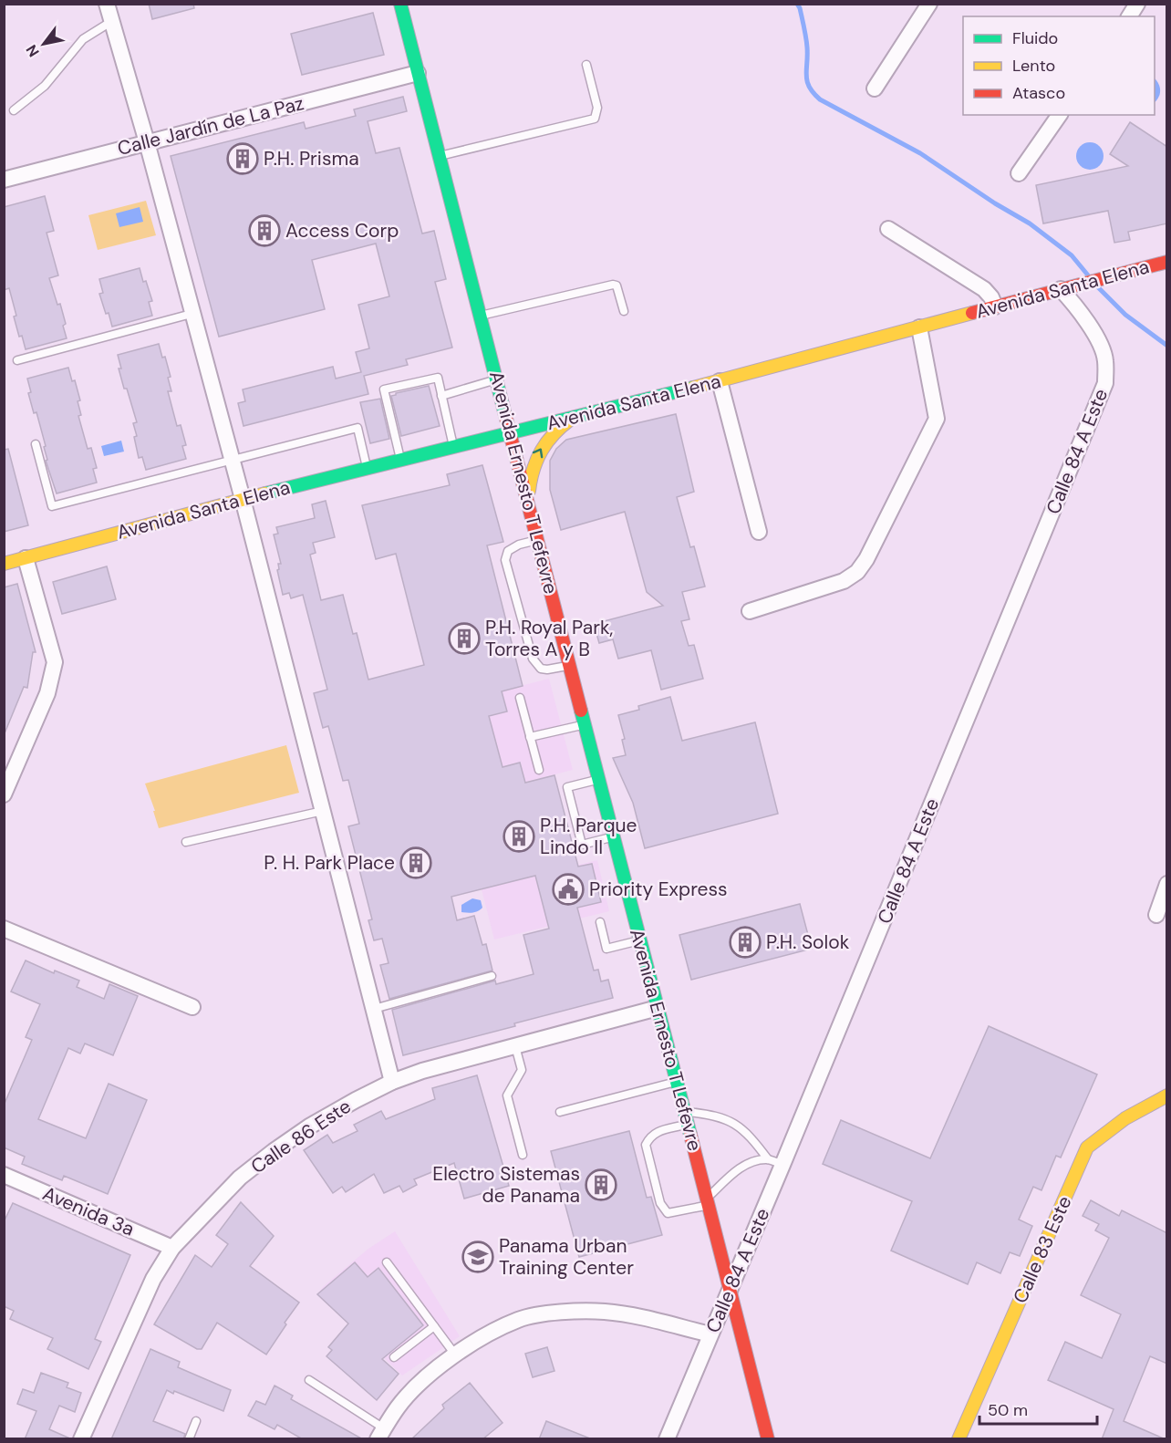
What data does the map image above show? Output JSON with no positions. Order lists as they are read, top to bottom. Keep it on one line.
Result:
{"streets":{"street":["Calle Jardín de La Paz","Avenida Santa Elena","Calle 84 A Este","Avenida Ernesto T Lefevre","Calle 86 Este","Avenida 3a","Calle 83 Este"]},"crossings":[["Calle Jardín de La Paz","Avenida Ernesto T Lefevre"],["Avenida Santa Elena","Calle 84 A Este"],["Avenida Santa Elena","Avenida Ernesto T Lefevre"],["Calle 84 A Este","Avenida Ernesto T Lefevre"],["Avenida Ernesto T Lefevre","Calle 86 Este"],["Calle 86 Este","Avenida 3a"]],"places":{"building":["P.H. Prisma","Access Corp","P.H. Royal Park, Torres A y B","P.H. Parque Lindo II","P. H. Park Place","P.H. Solok","Electro Sistemas de Panama"],"public building":["Priority Express"],"school or university":["Panama Urban Training Center"]},"legend":["Fluido","Lento","Atasco"],"scale_bar":"50 m","north":"bottom left"}
